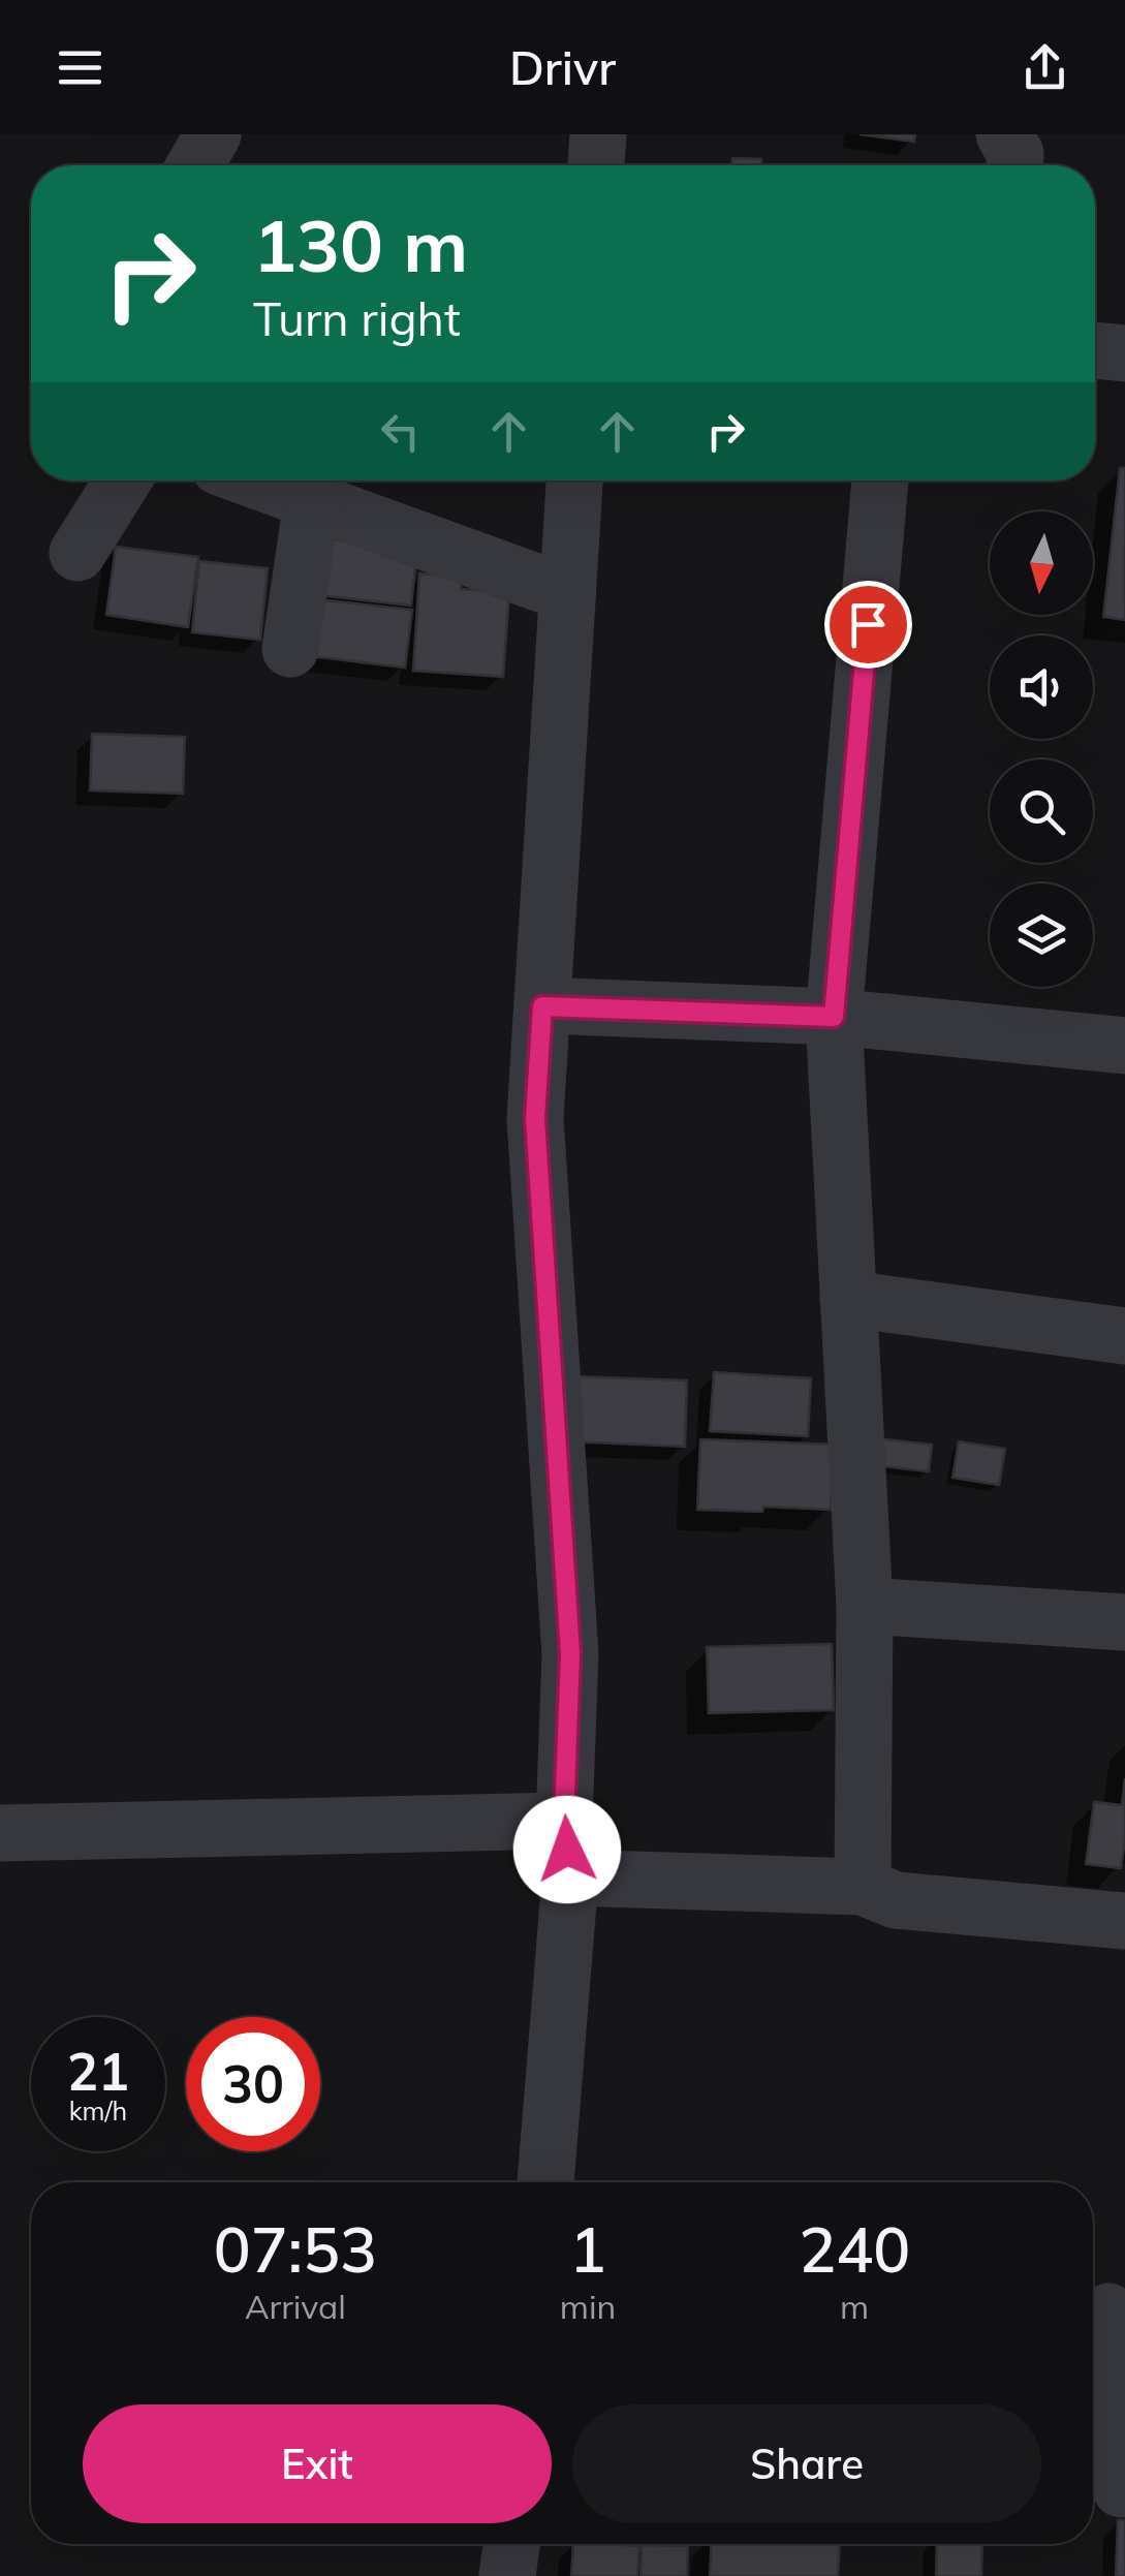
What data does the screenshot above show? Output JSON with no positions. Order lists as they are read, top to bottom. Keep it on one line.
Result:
{"north":"bottom","page":{"header":"Drivr","turn":["130 m","Turn right"],"speed":"21 km/h","limit":"30","eta":["07:53","Arrival","1","min","240","m"],"buttons":["Exit","Share"]}}
